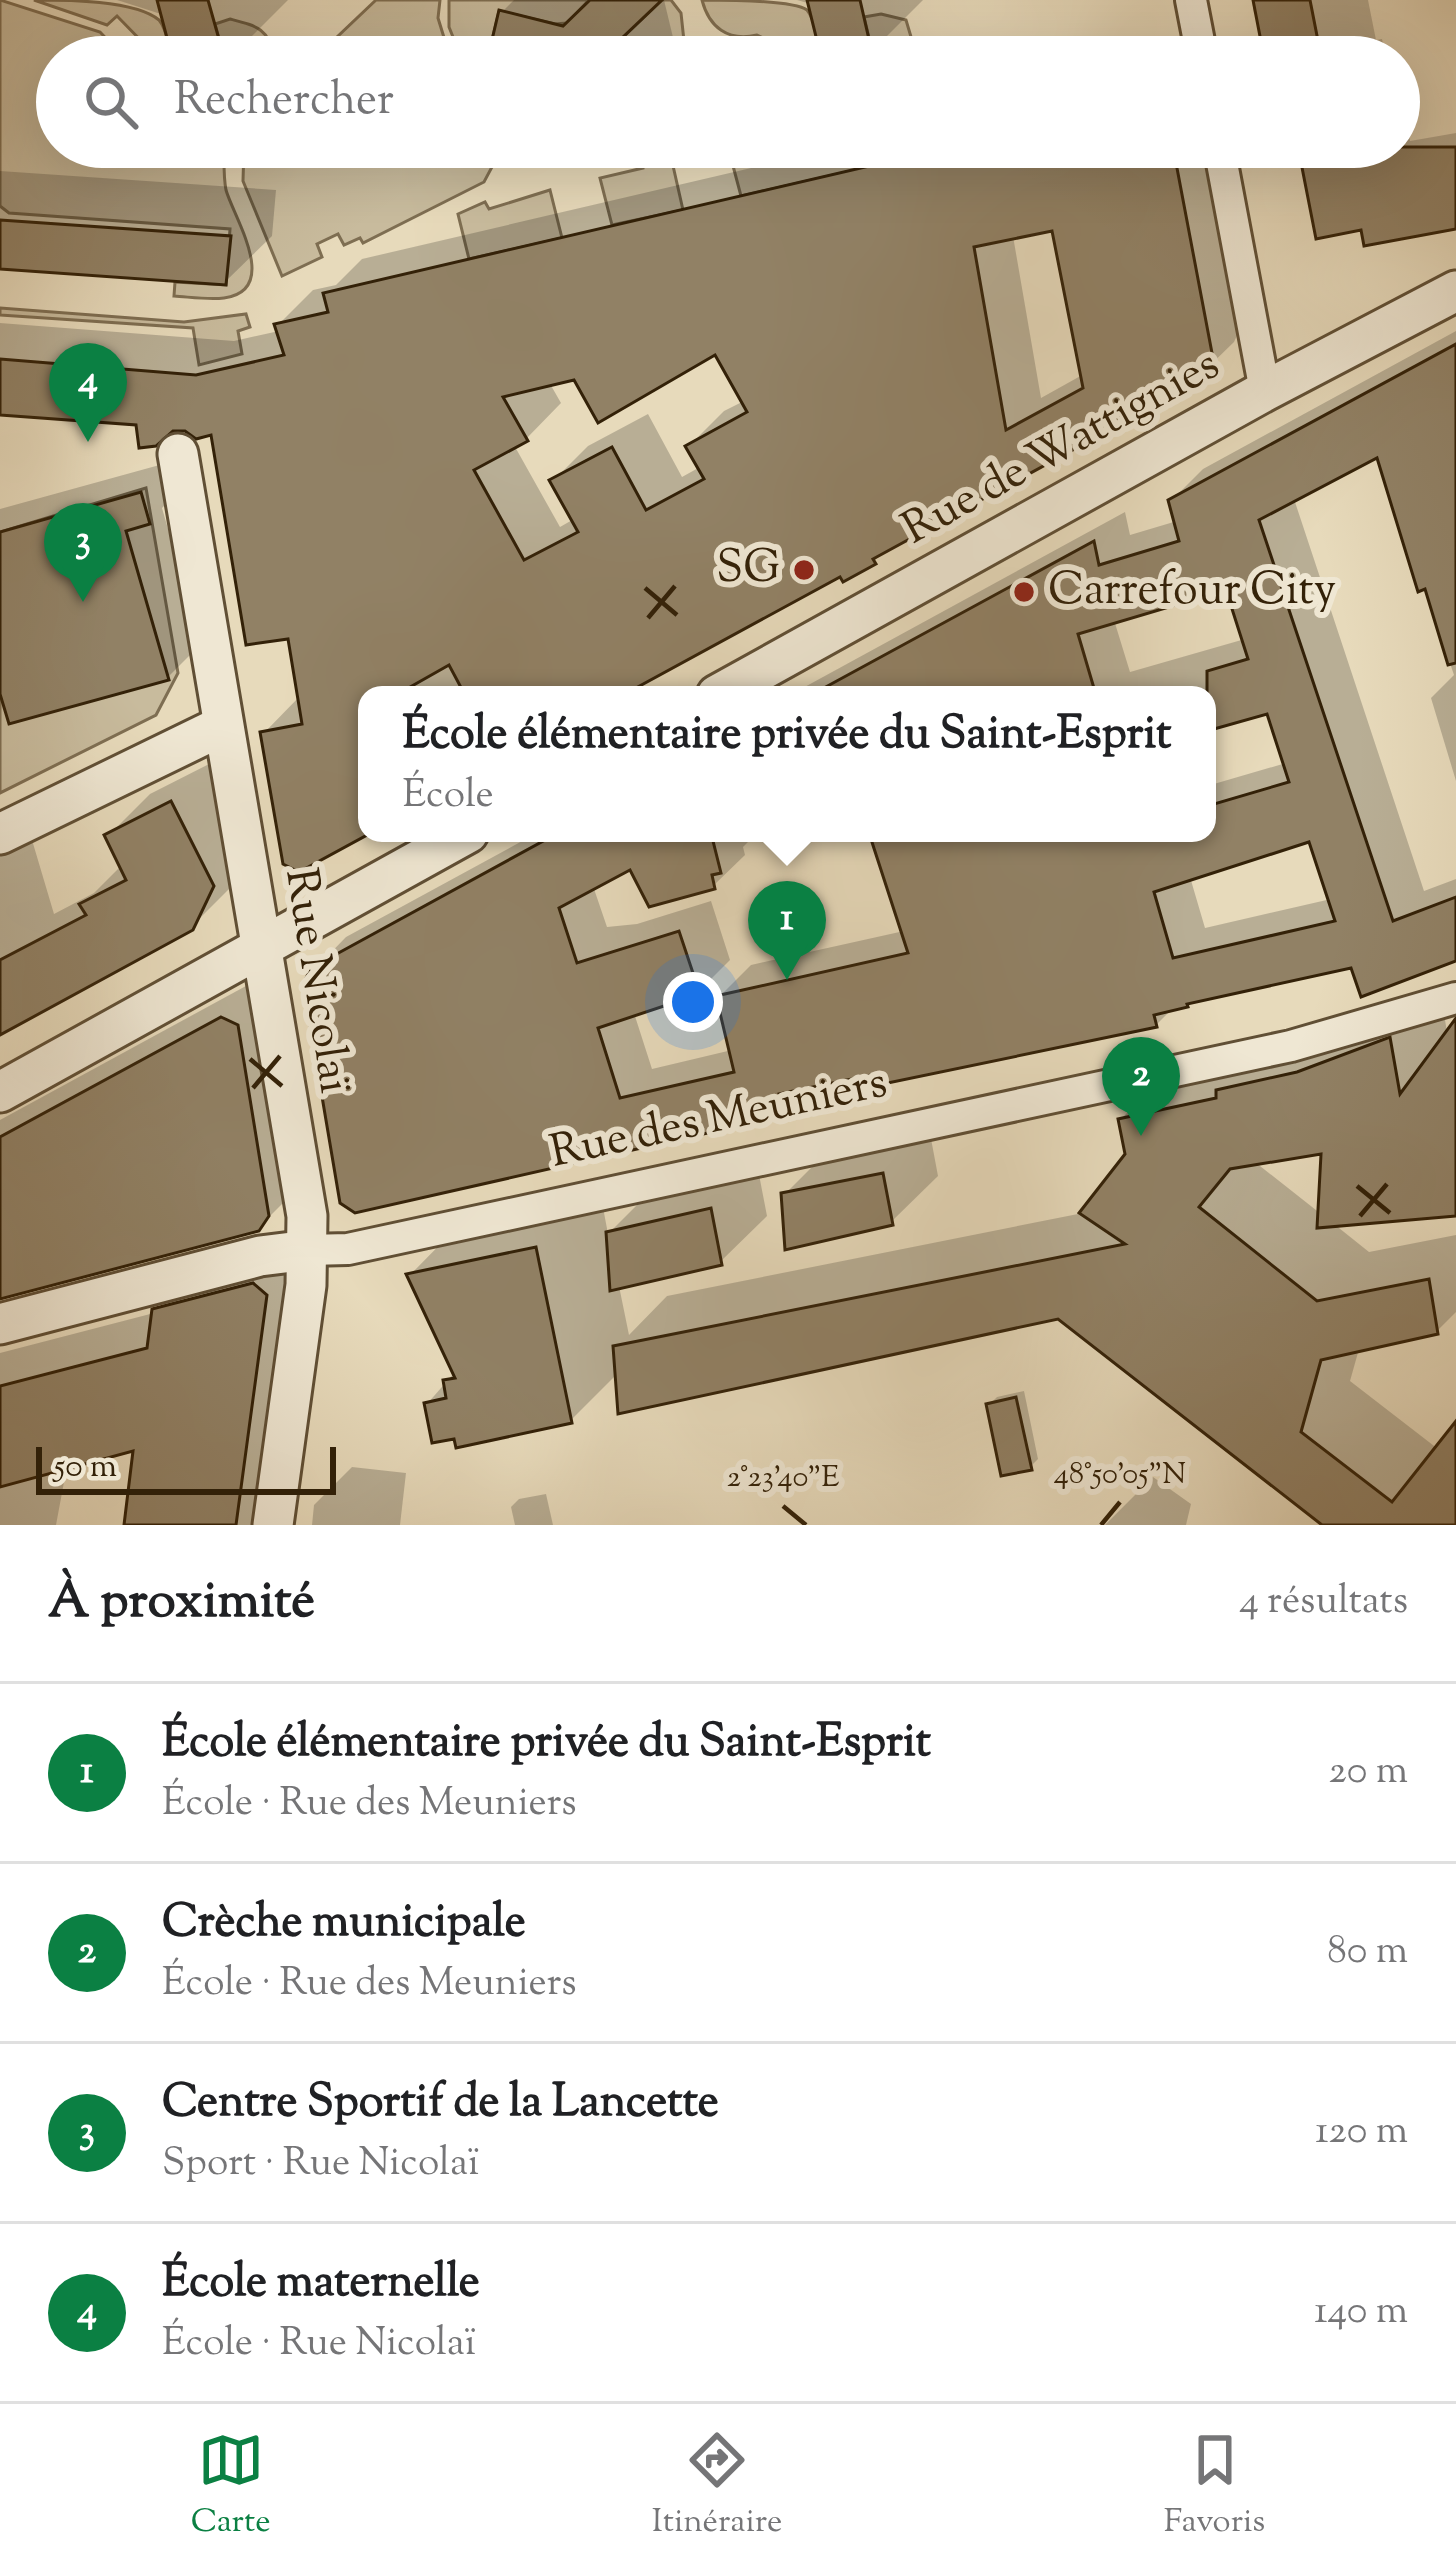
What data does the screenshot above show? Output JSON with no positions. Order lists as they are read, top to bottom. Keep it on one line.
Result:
{"streets":{"street":["Rue de Wattignies","Rue Nicolaï","Rue des Meuniers"]},"crossings":[["Rue Nicolaï","Rue des Meuniers"]],"places":["SG","Carrefour City"],"scale_bar":"50 m","page":{"search":"Rechercher","pins":["4","3","1","2"],"popup":["École élémentaire privée du Saint-Esprit","École"],"scale":"50 m","heading":["À proximité","4 résultats"],"list":[{"mark":"1","name":"École élémentaire privée du Saint-Esprit","note":"École · Rue des Meuniers","value":"20 m"},{"mark":"2","name":"Crèche municipale","note":"École · Rue des Meuniers","value":"80 m"},{"mark":"3","name":"Centre Sportif de la Lancette","note":"Sport · Rue Nicolaï","value":"120 m"},{"mark":"4","name":"École maternelle","note":"École · Rue Nicolaï","value":"140 m"}],"nav":["Carte","Itinéraire","Favoris"]},"coordinates":["48°50'05\"N","2°23'40\"E"]}
